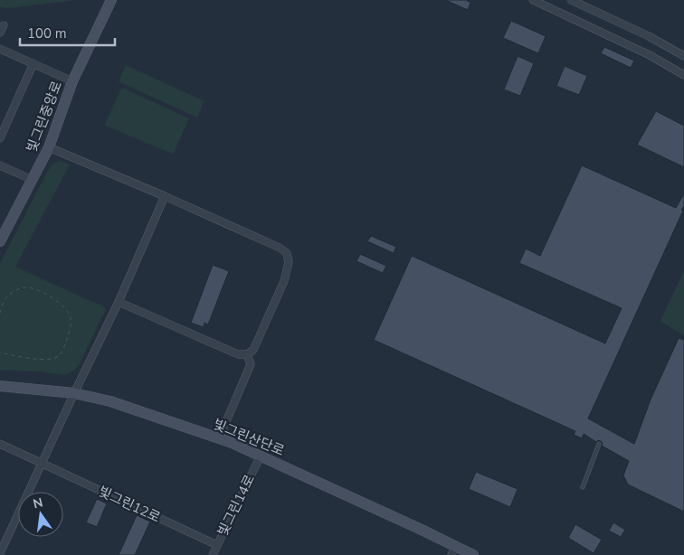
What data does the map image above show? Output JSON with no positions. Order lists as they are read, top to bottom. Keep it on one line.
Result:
{"streets":{"street":["빛그린중앙로","빛그린산단로","빛그린12로","빛그린14로"]},"crossings":[["빛그린산단로","빛그린14로"],["빛그린12로","빛그린14로"]],"scale_bar":"100 m","north":"top"}
